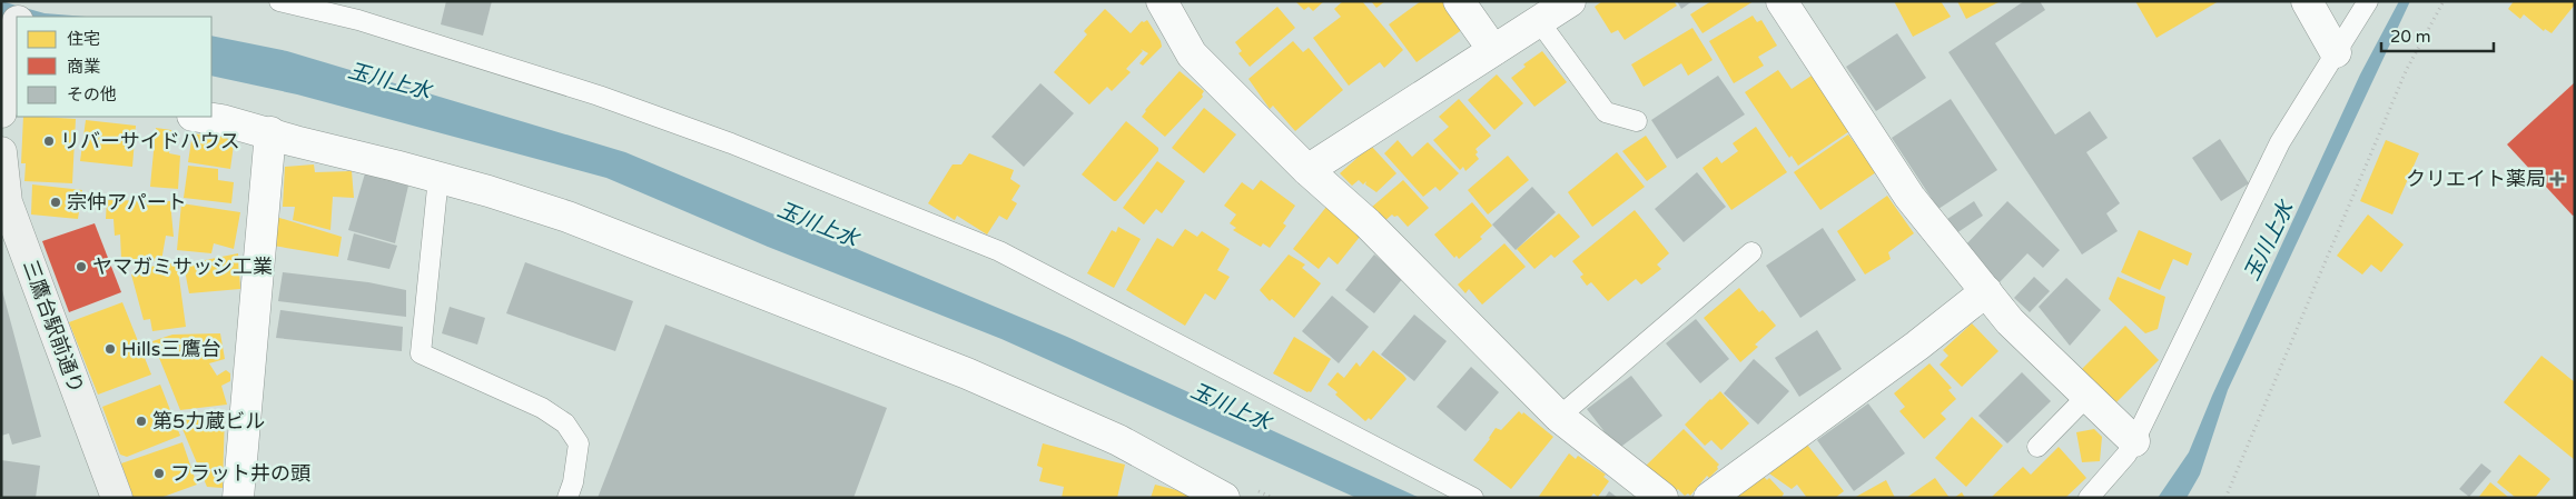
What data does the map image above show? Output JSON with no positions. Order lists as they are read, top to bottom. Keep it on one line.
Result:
{"streets":{"street":["三鷹台駅前通り"]},"water":["玉川上水"],"places":{"other":["リバーサイドハウス","宗仲アパート","ヤマガミサッシ工業","Hills三鷹台","第5力蔵ビル","フラット井の頭"],"health":["クリエイト薬局"]},"legend":["住宅","商業","その他"],"scale_bar":"20 m"}
